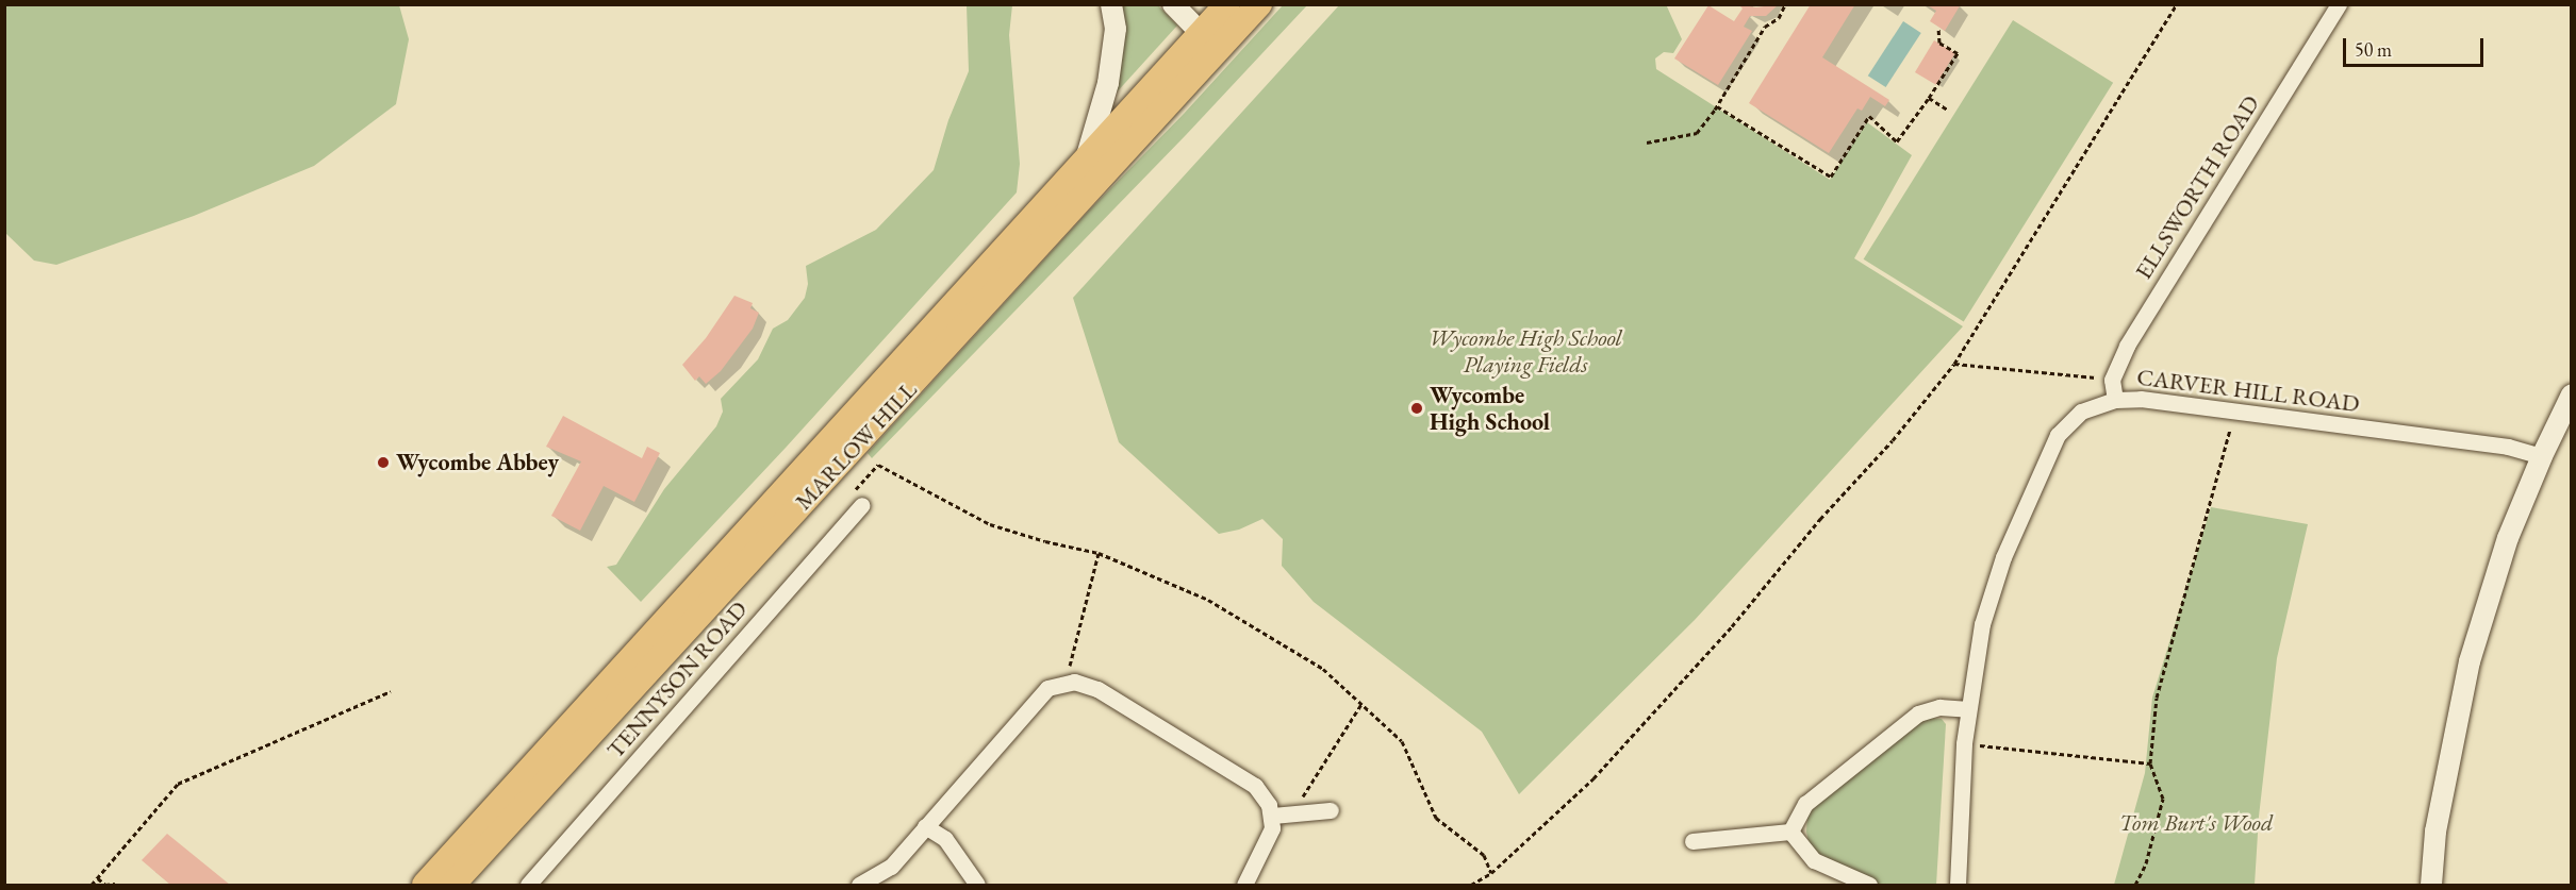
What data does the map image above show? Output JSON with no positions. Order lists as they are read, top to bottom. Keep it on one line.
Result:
{"streets":{"main road":["MARLOW HILL"],"street":["ELLSWORTH ROAD","CARVER HILL ROAD","TENNYSON ROAD"]},"parks":["Wycombe High School Playing Fields","Tom Burt's Wood"],"places":["Wycombe High School","Wycombe Abbey"],"scale_bar":"50 m"}
